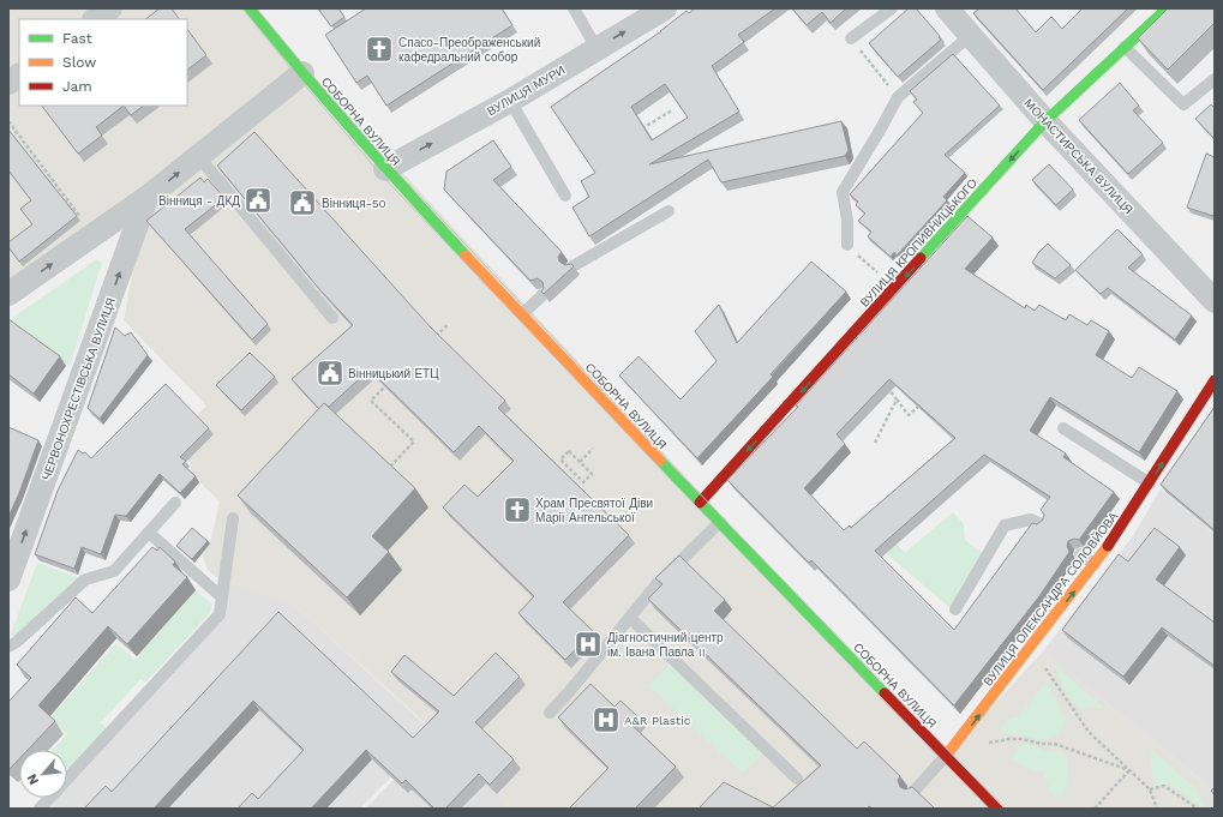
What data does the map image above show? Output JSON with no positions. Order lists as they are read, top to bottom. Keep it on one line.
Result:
{"streets":{"street":["ВУЛИЦЯ МУРИ","СОБОРНА ВУЛИЦЯ","МОНАСТИРСЬКА ВУЛИЦЯ","ВУЛИЦЯ КРОПИВНИЦЬКОГО","ЧЕРВОНОХРЕСТІВСЬКА ВУЛИЦЯ","ВУЛИЦЯ ОЛЕКСАНДРА СОЛОВЙОВА"]},"crossings":[["ВУЛИЦЯ МУРИ","СОБОРНА ВУЛИЦЯ"],["СОБОРНА ВУЛИЦЯ","ВУЛИЦЯ КРОПИВНИЦЬКОГО"],["СОБОРНА ВУЛИЦЯ","ВУЛИЦЯ ОЛЕКСАНДРА СОЛОВЙОВА"],["МОНАСТИРСЬКА ВУЛИЦЯ","ВУЛИЦЯ КРОПИВНИЦЬКОГО"]],"one_way":["ВУЛИЦЯ МУРИ","ВУЛИЦЯ КРОПИВНИЦЬКОГО","ЧЕРВОНОХРЕСТІВСЬКА ВУЛИЦЯ","ВУЛИЦЯ ОЛЕКСАНДРА СОЛОВЙОВА"],"places":{"church":["Спасо-Преображенський кафедральний собор","Храм Пресвятої Діви Марії Ангельської"],"public building":["Вінниця - ДКД","Вінниця-50","Вінницький ЕТЦ"],"hospital":["Діагностичний центр ім. Івана Павла II","A&R Plastic"]},"legend":["Fast","Slow","Jam"],"north":"bottom left"}
